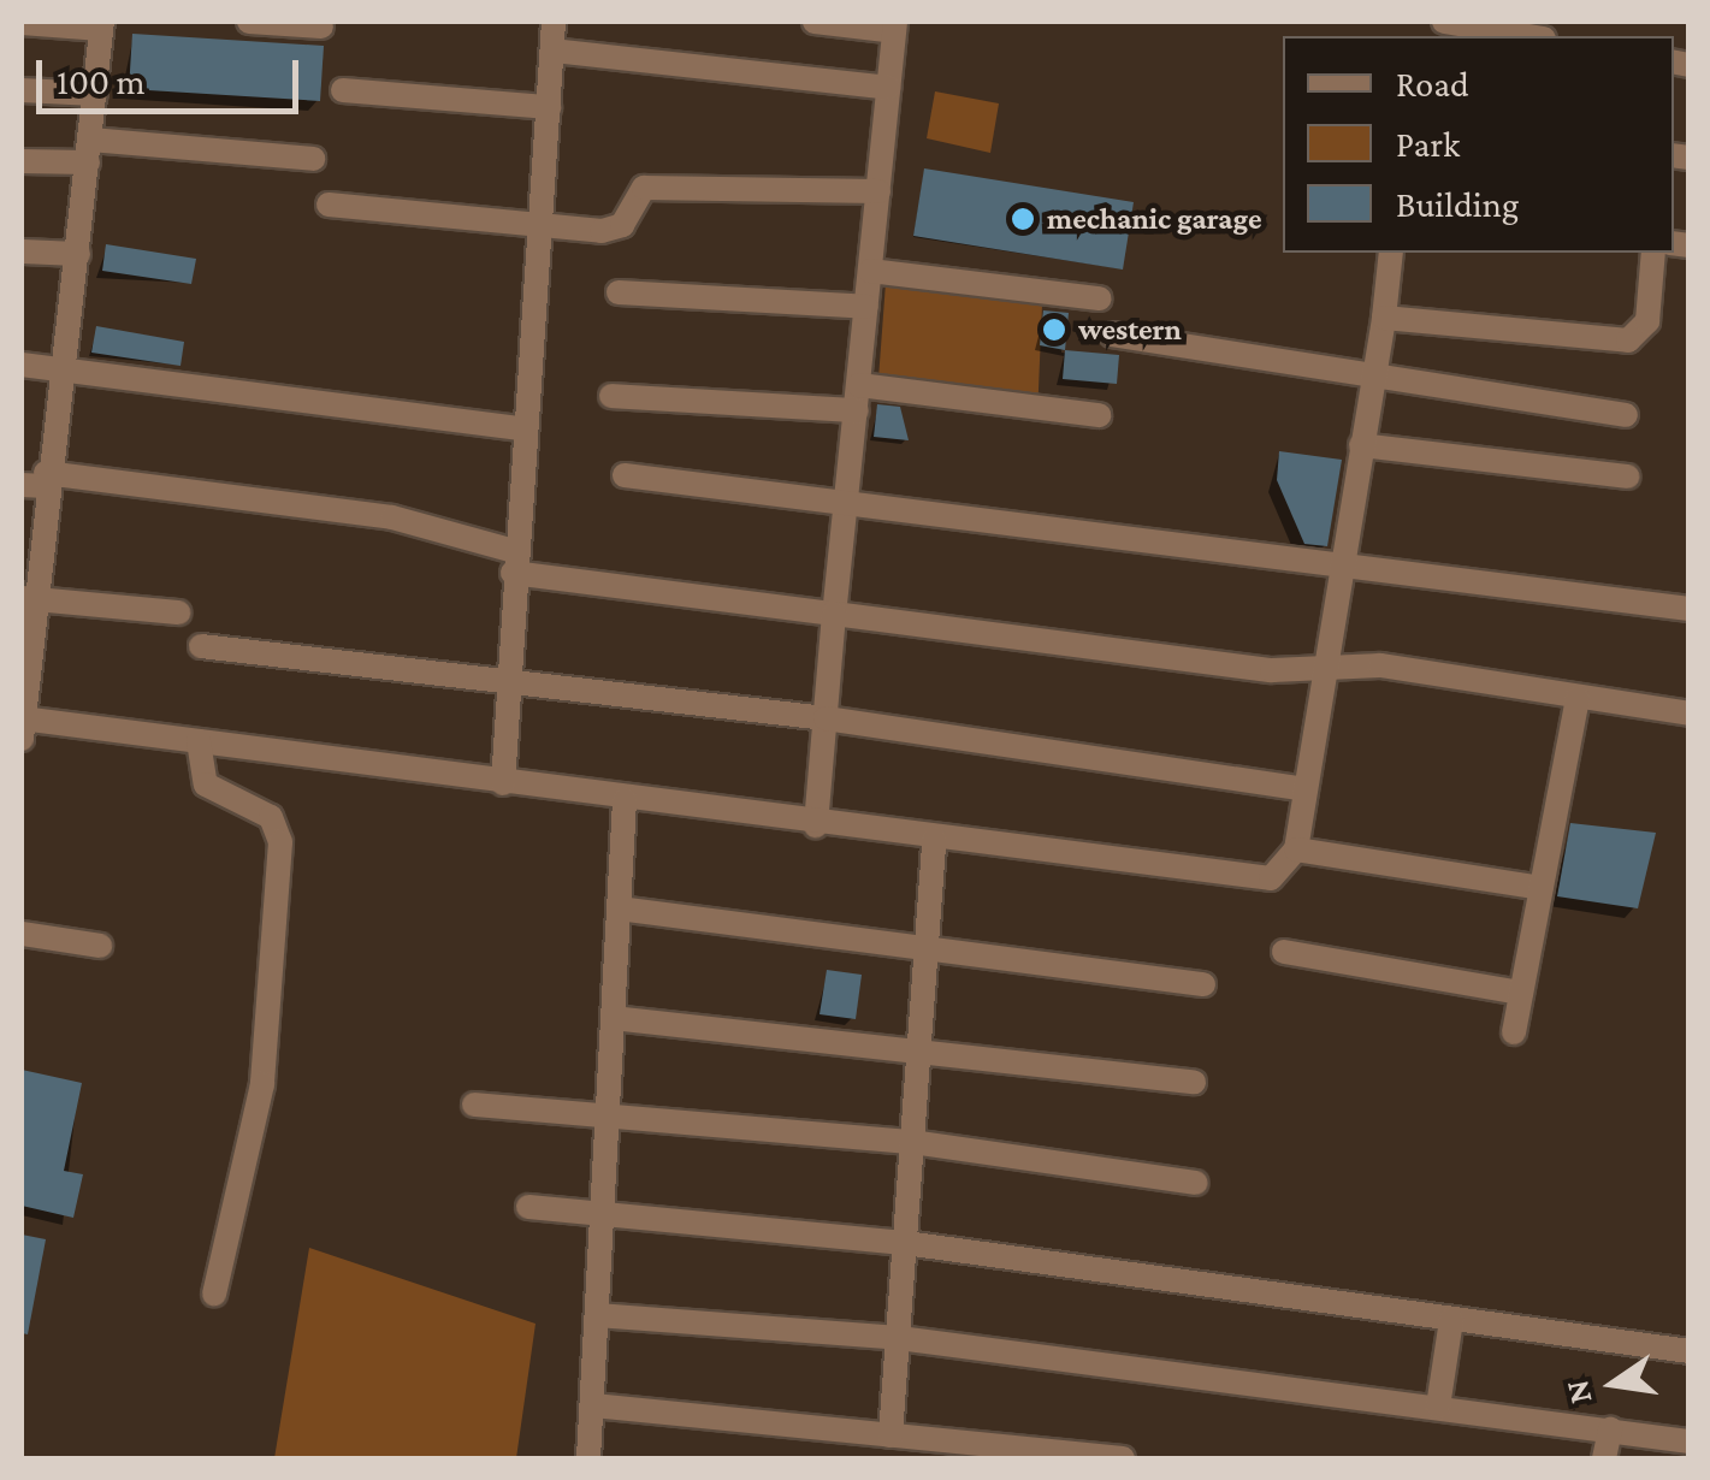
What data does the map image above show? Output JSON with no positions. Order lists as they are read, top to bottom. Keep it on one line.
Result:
{"places":["mechanic garage","western"],"legend":["Road","Park","Building"],"scale_bar":"100 m","north":"left"}
